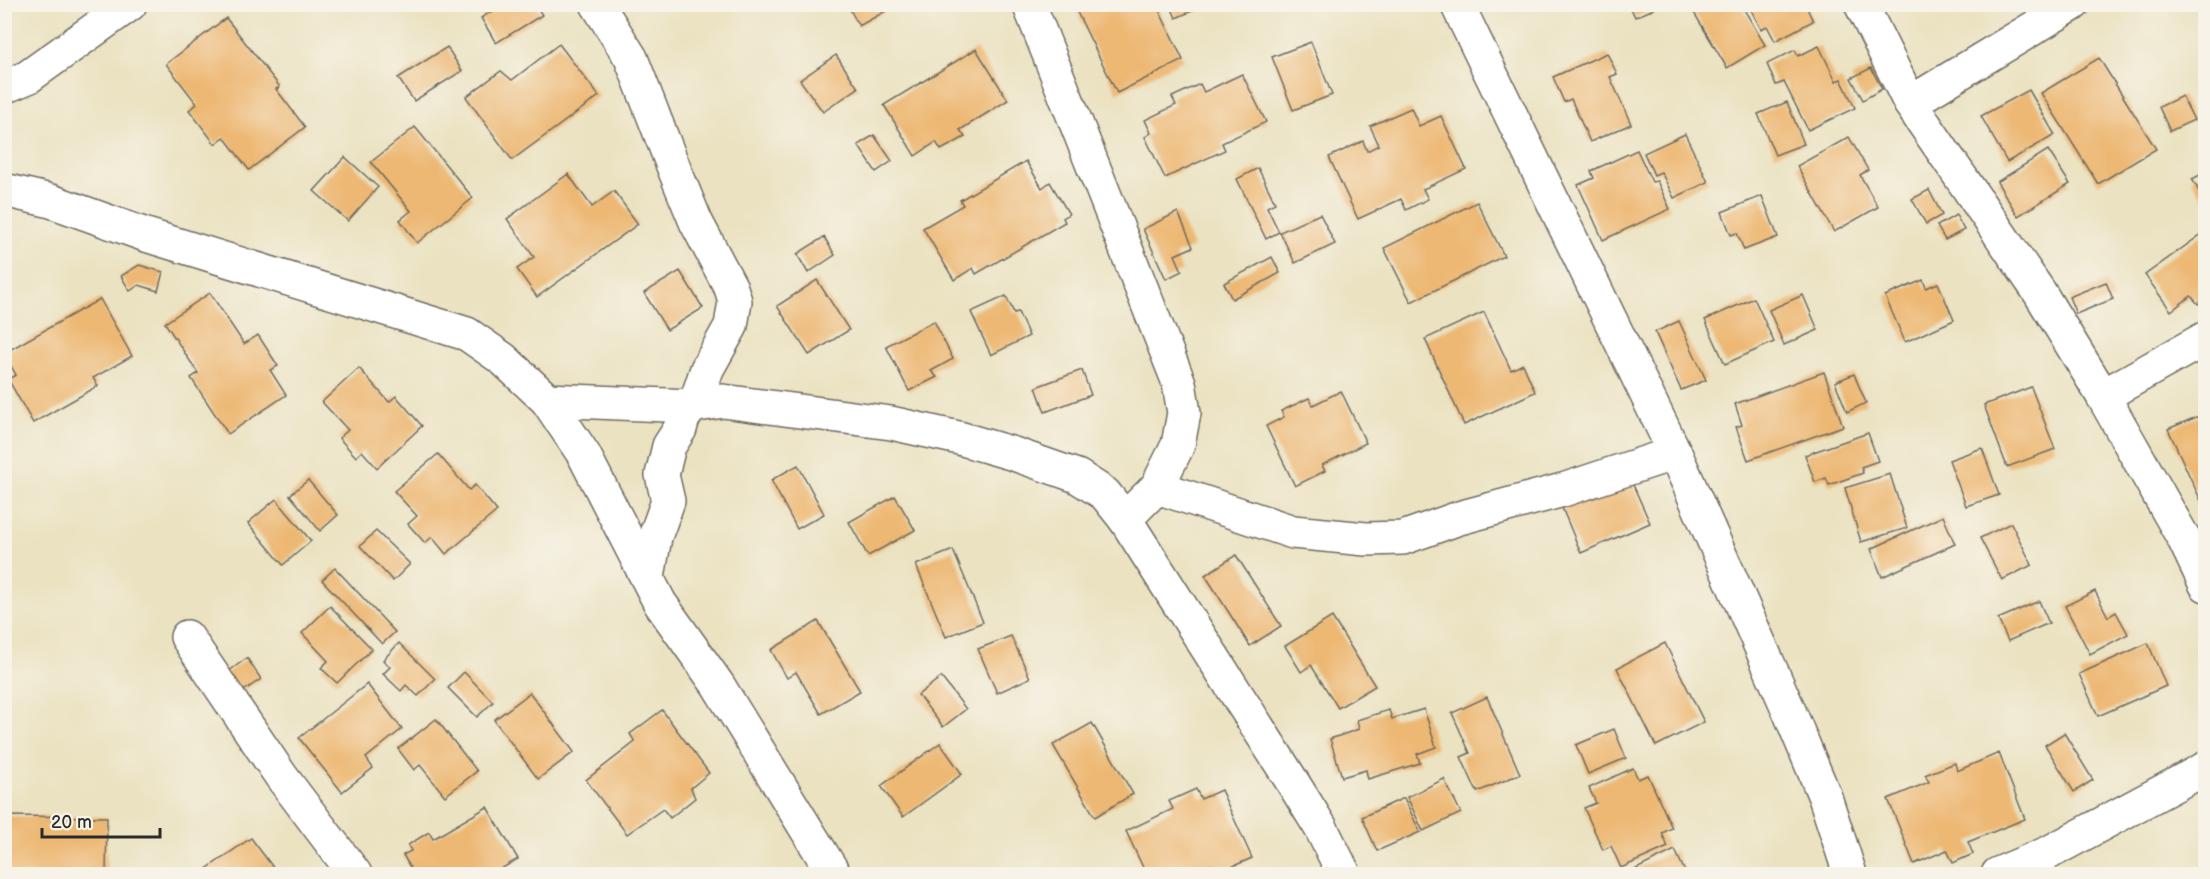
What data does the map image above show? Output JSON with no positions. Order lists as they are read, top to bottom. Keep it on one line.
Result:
{"scale_bar":"20 m"}
